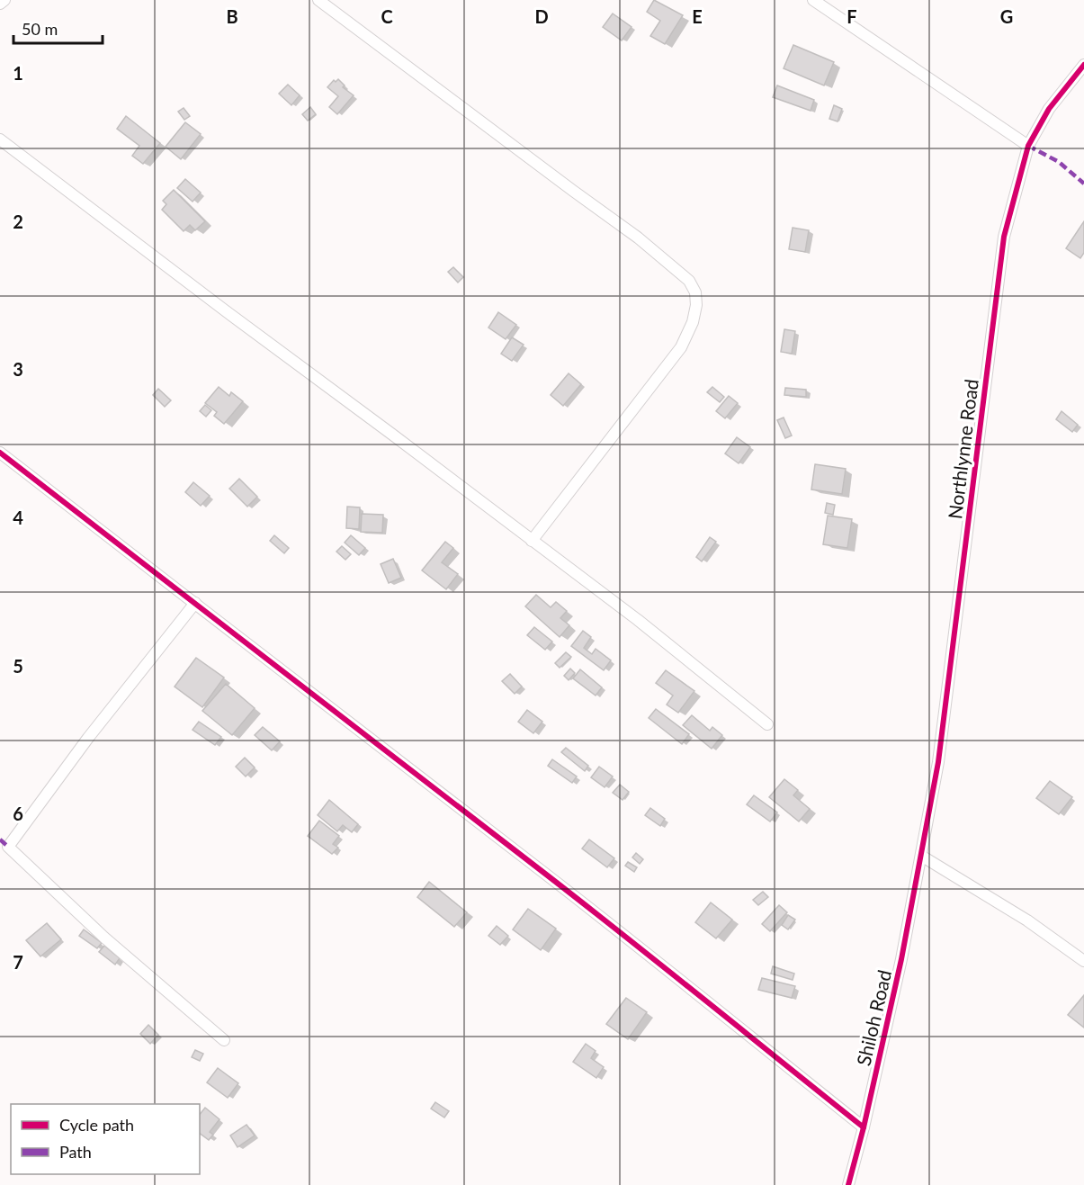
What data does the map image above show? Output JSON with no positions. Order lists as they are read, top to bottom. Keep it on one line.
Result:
{"streets":{"street":["Northlynne Road","Shiloh Road"]},"crossings":[["Northlynne Road","Shiloh Road"]],"legend":["Cycle path","Path"],"scale_bar":"50 m","grid":{"columns":["B","C","D","E","F","G"],"rows":["1","2","3","4","5","6","7"]}}
